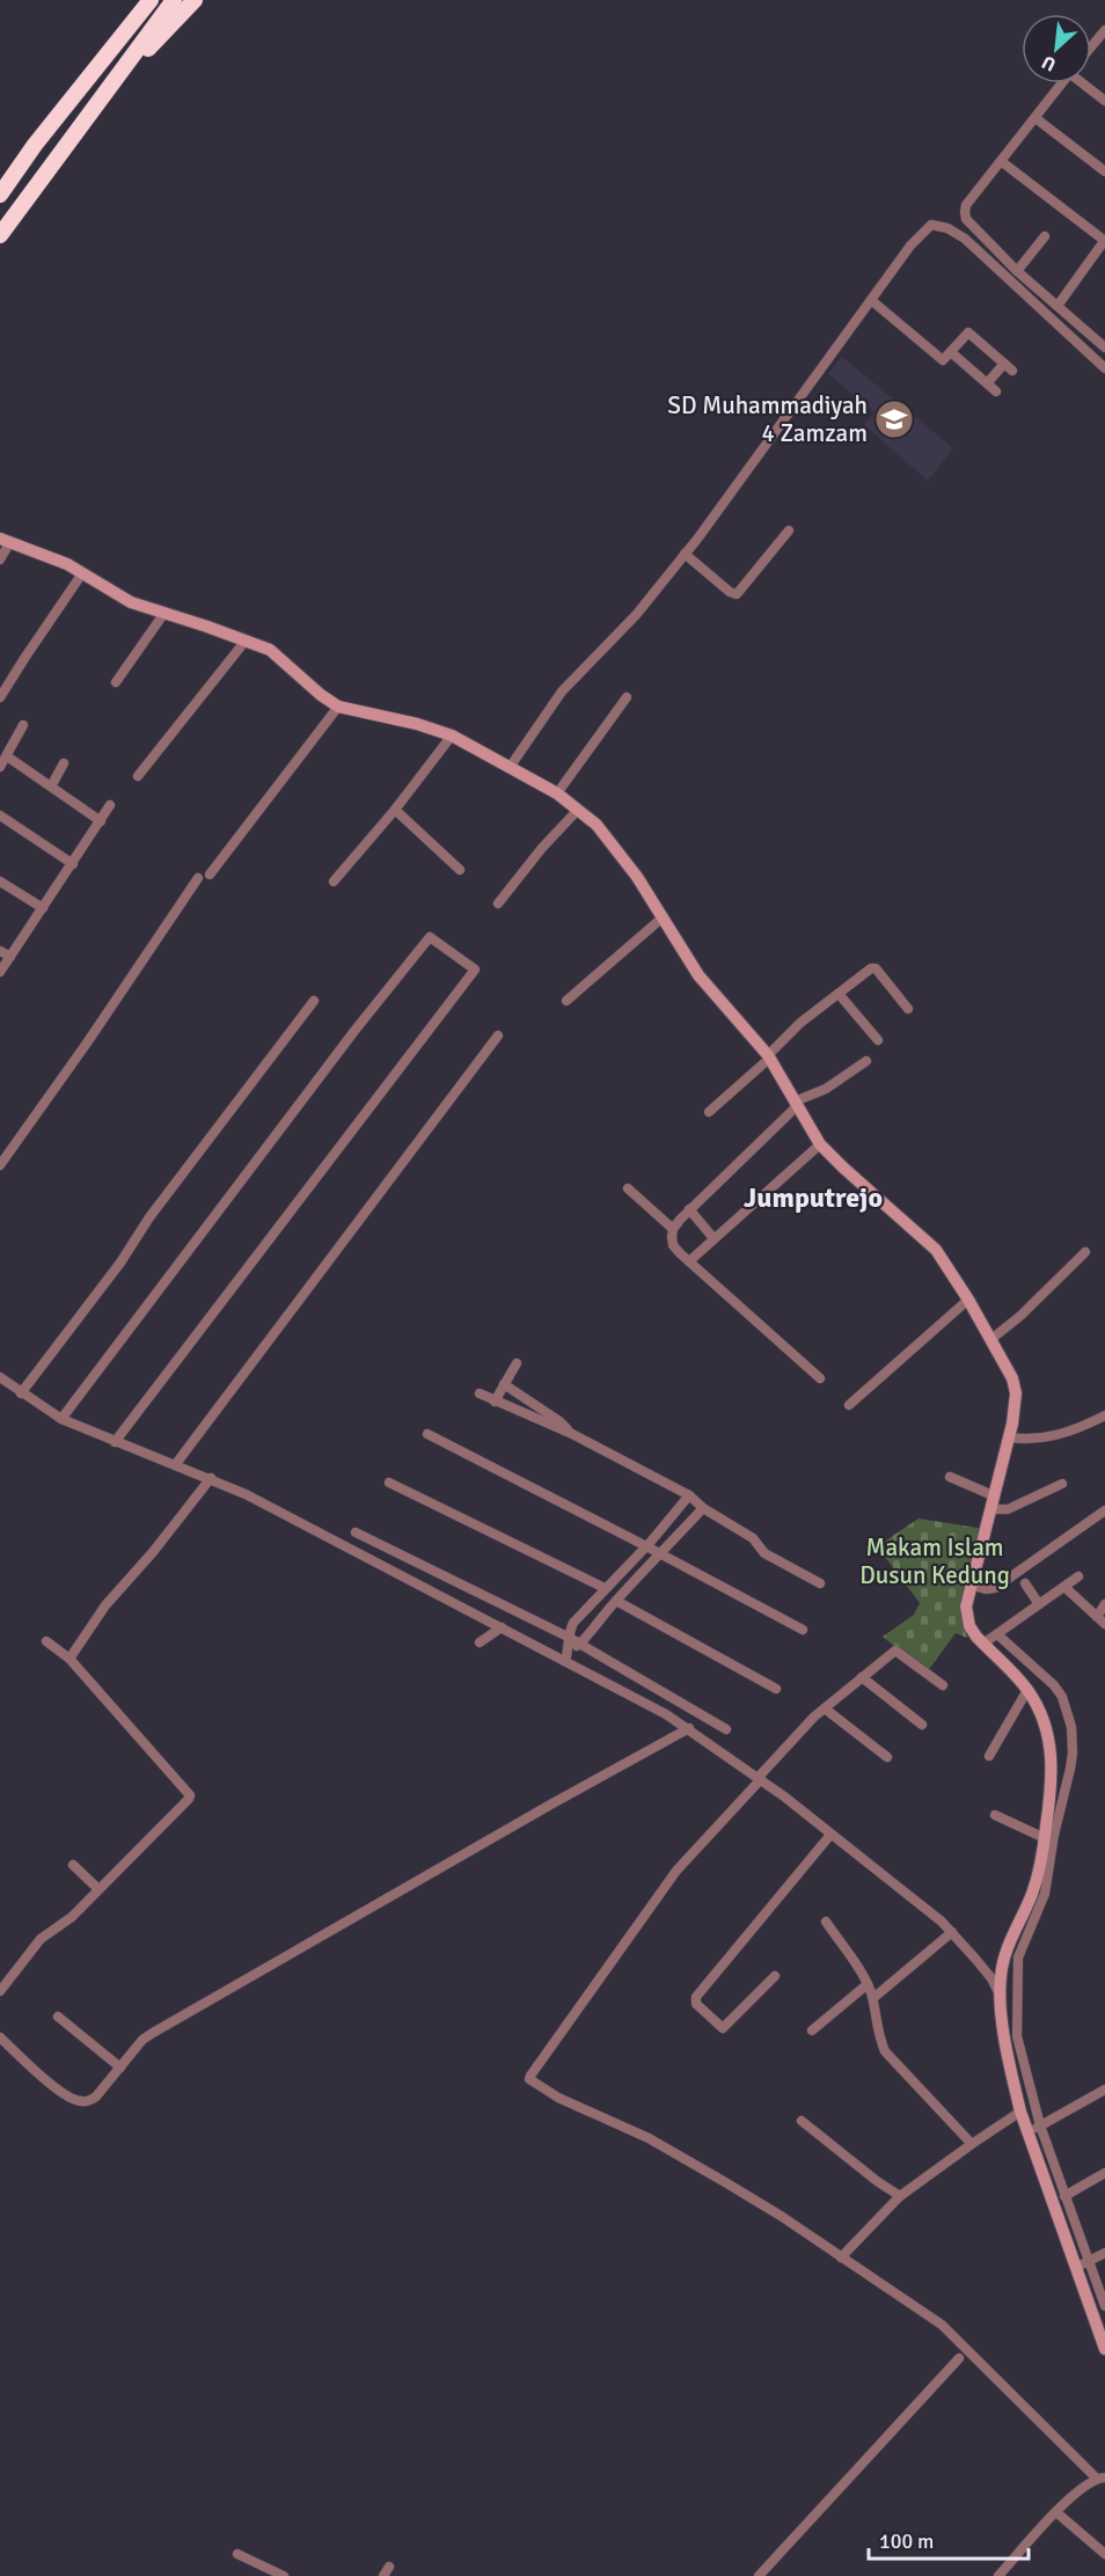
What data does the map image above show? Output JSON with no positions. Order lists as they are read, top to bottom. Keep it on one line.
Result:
{"districts":["Jumputrejo"],"parks":["Makam Islam Dusun Kedung"],"places":{"school or university":["SD Muhammadiyah 4 Zamzam"]},"scale_bar":"100 m","north":"bottom left"}
